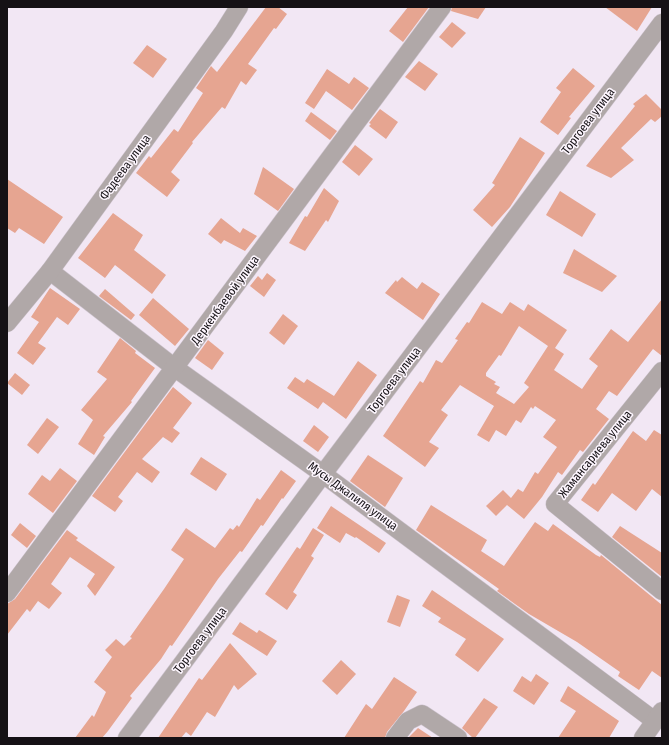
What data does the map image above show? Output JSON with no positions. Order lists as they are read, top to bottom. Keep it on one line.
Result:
{"streets":{"street":["Торгоева улица","Фадеева улица","Деркенбаевой улица","Жамансариева улица","Мусы Джалиля улица"]},"crossings":[["Торгоева улица","Мусы Джалиля улица"],["Фадеева улица","Мусы Джалиля улица"],["Деркенбаевой улица","Мусы Джалиля улица"]]}
